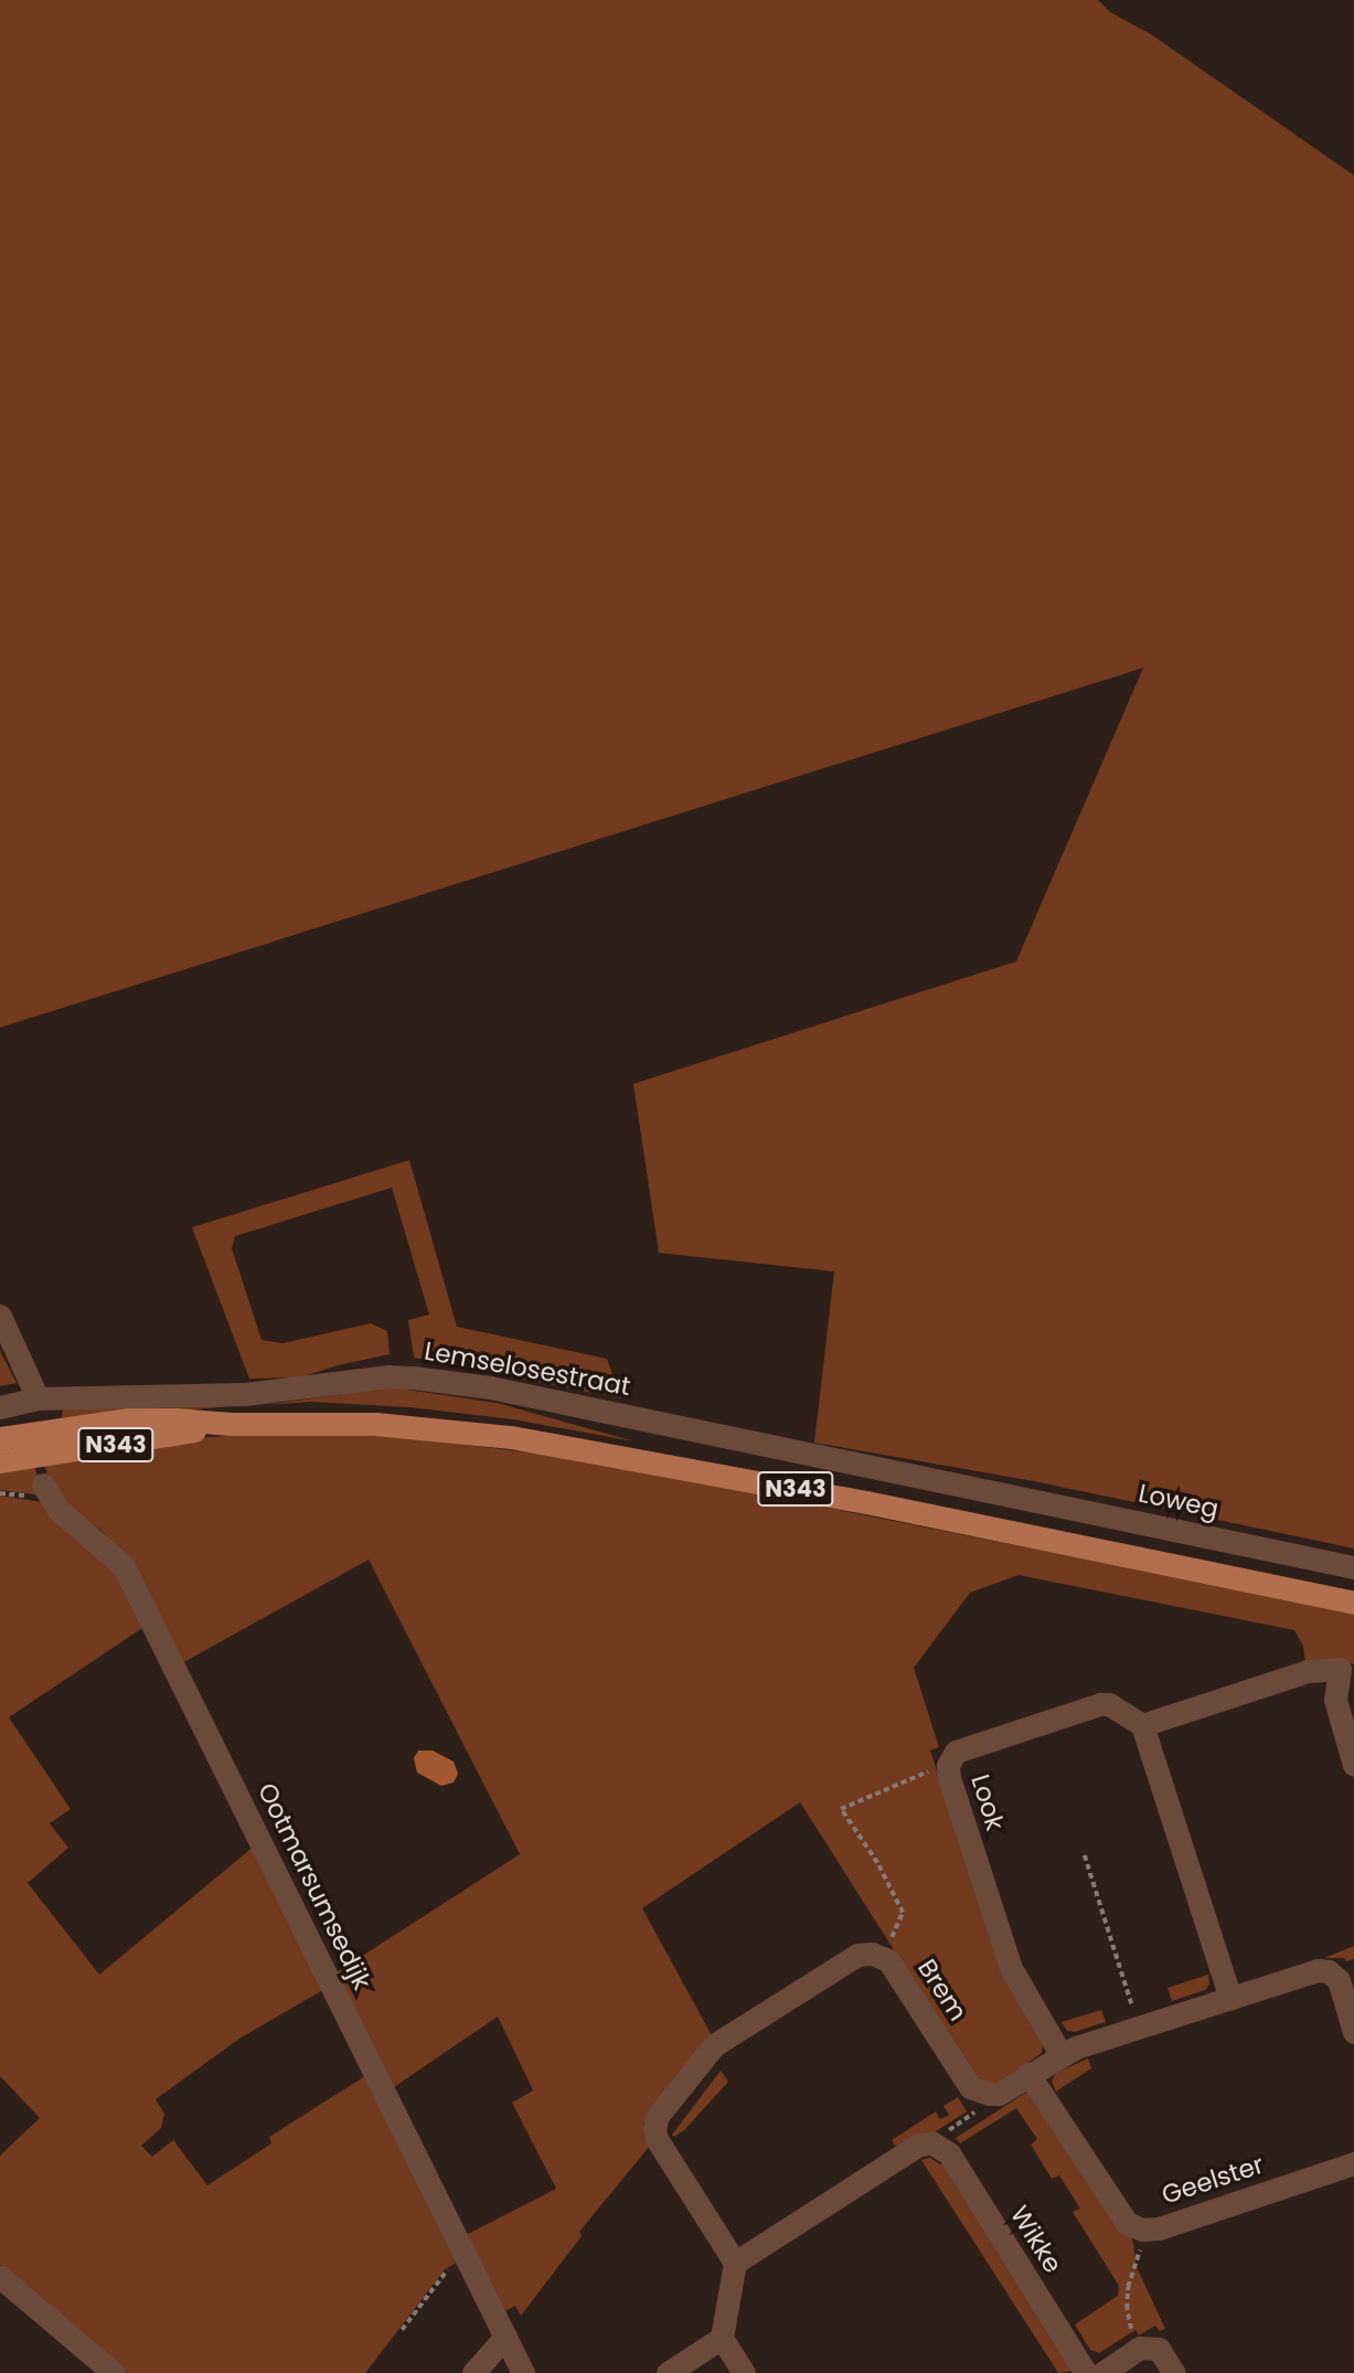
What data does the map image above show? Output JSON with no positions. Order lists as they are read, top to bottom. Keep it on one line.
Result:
{"streets":{"main road":["N343"],"street":["Lemselosestraat","Loweg","Look","Ootmarsumsedijk","Brem","Geelster","Wikke"]},"crossings":[["Lemselosestraat","Loweg"]]}
